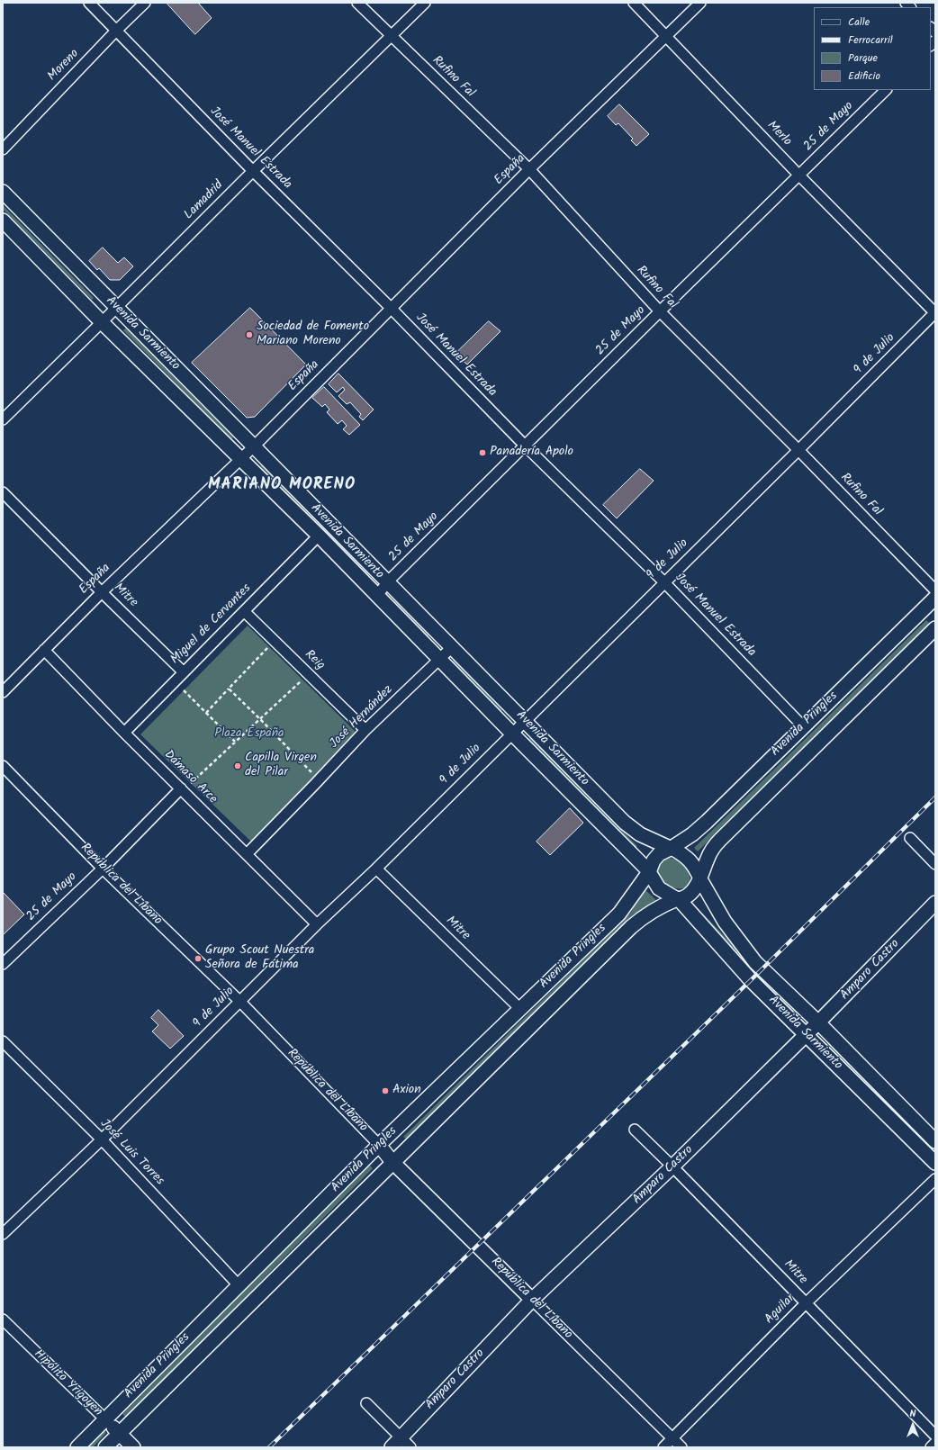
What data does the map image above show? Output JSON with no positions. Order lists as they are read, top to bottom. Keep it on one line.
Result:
{"streets":{"main road":["Avenida Sarmiento","Avenida Pringles","República del Líbano","Amparo Castro","Hipólito Yrigoyen"],"street":["Moreno","Rufino Fal","25 de Mayo","Merlo","José Manuel Estrada","España","Lamadrid","9 de Julio","Mitre","Miguel de Cervantes","Reig","José Hernández","Dámaso Arce","José Luis Torres","Aguilar"]},"crossings":[["Moreno","José Manuel Estrada"],["Rufino Fal","25 de Mayo"],["Rufino Fal","España"],["Rufino Fal","Lamadrid"],["Rufino Fal","9 de Julio"],["25 de Mayo","Merlo"],["25 de Mayo","José Manuel Estrada"],["25 de Mayo","Avenida Sarmiento"],["25 de Mayo","Dámaso Arce"],["25 de Mayo","República del Líbano"],["Merlo","España"],["Merlo","9 de Julio"],["José Manuel Estrada","España"],["José Manuel Estrada","Lamadrid"],["José Manuel Estrada","9 de Julio"],["José Manuel Estrada","Avenida Pringles"],["España","Avenida Sarmiento"],["España","Mitre"],["España","Dámaso Arce"],["Lamadrid","Avenida Sarmiento"],["Avenida Sarmiento","9 de Julio"],["Avenida Sarmiento","Miguel de Cervantes"],["Avenida Sarmiento","José Hernández"],["Avenida Sarmiento","Avenida Pringles"],["Avenida Sarmiento","Amparo Castro"],["9 de Julio","Mitre"],["9 de Julio","Dámaso Arce"],["9 de Julio","República del Líbano"],["9 de Julio","José Luis Torres"],["Mitre","Miguel de Cervantes"],["Mitre","Avenida Pringles"],["Mitre","Amparo Castro"],["Mitre","Aguilar"],["Miguel de Cervantes","Reig"],["Miguel de Cervantes","Dámaso Arce"],["Reig","José Hernández"],["José Hernández","Dámaso Arce"],["Avenida Pringles","República del Líbano"],["Avenida Pringles","José Luis Torres"],["Avenida Pringles","Hipólito Yrigoyen"],["República del Líbano","Amparo Castro"],["República del Líbano","Aguilar"]],"districts":["MARIANO MORENO"],"parks":["Plaza España"],"places":["Sociedad de Fomento Mariano Moreno","Panadería Apolo","Capilla Virgen del Pilar","Grupo Scout Nuestra Señora de Fátima","Axion"],"legend":["Calle","Ferrocarril","Parque","Edificio"],"north":"top"}
